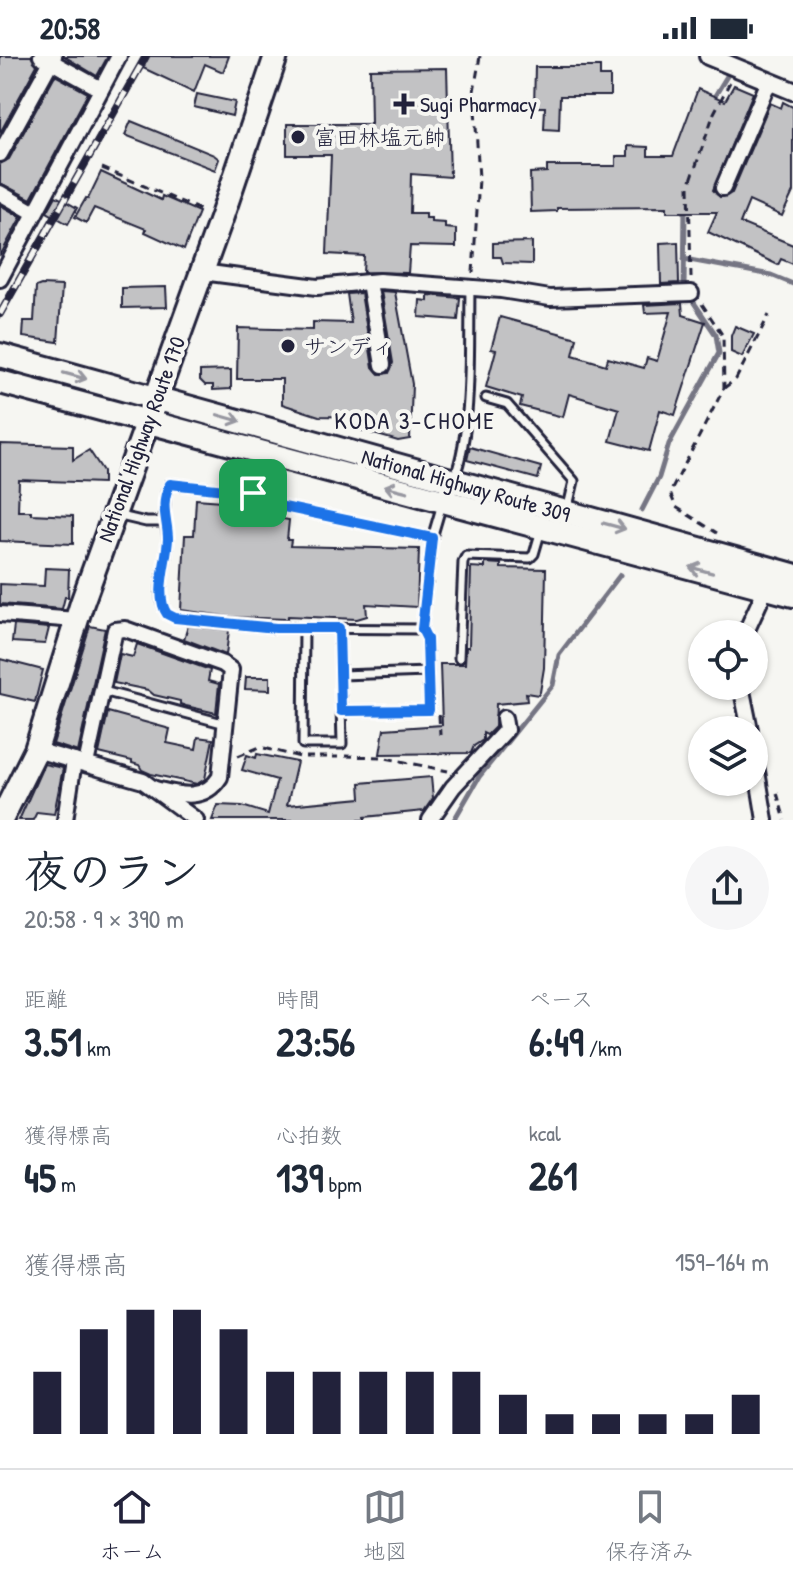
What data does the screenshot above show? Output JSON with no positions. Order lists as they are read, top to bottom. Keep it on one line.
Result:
{"streets":{"highway":["National Highway Route 170","National Highway Route 309"]},"crossings":[["National Highway Route 170","National Highway Route 309"]],"districts":["KODA 3-CHOME"],"places":{"health":["Sugi Pharmacy"],"other":["富田林塩元帥","サンディ"]},"page":{"status":"20:58","heading":["夜のラン","20:58 · 9 × 390 m"],"stats":[["距離","3.51 km"],["時間","23:56"],["ペース","6:49 /km"],["獲得標高","45 m"],["心拍数","139 bpm"],["kcal","261"]],"chart":["獲得標高","159–164 m"],"tabs":["ホーム","地図","保存済み"]}}
